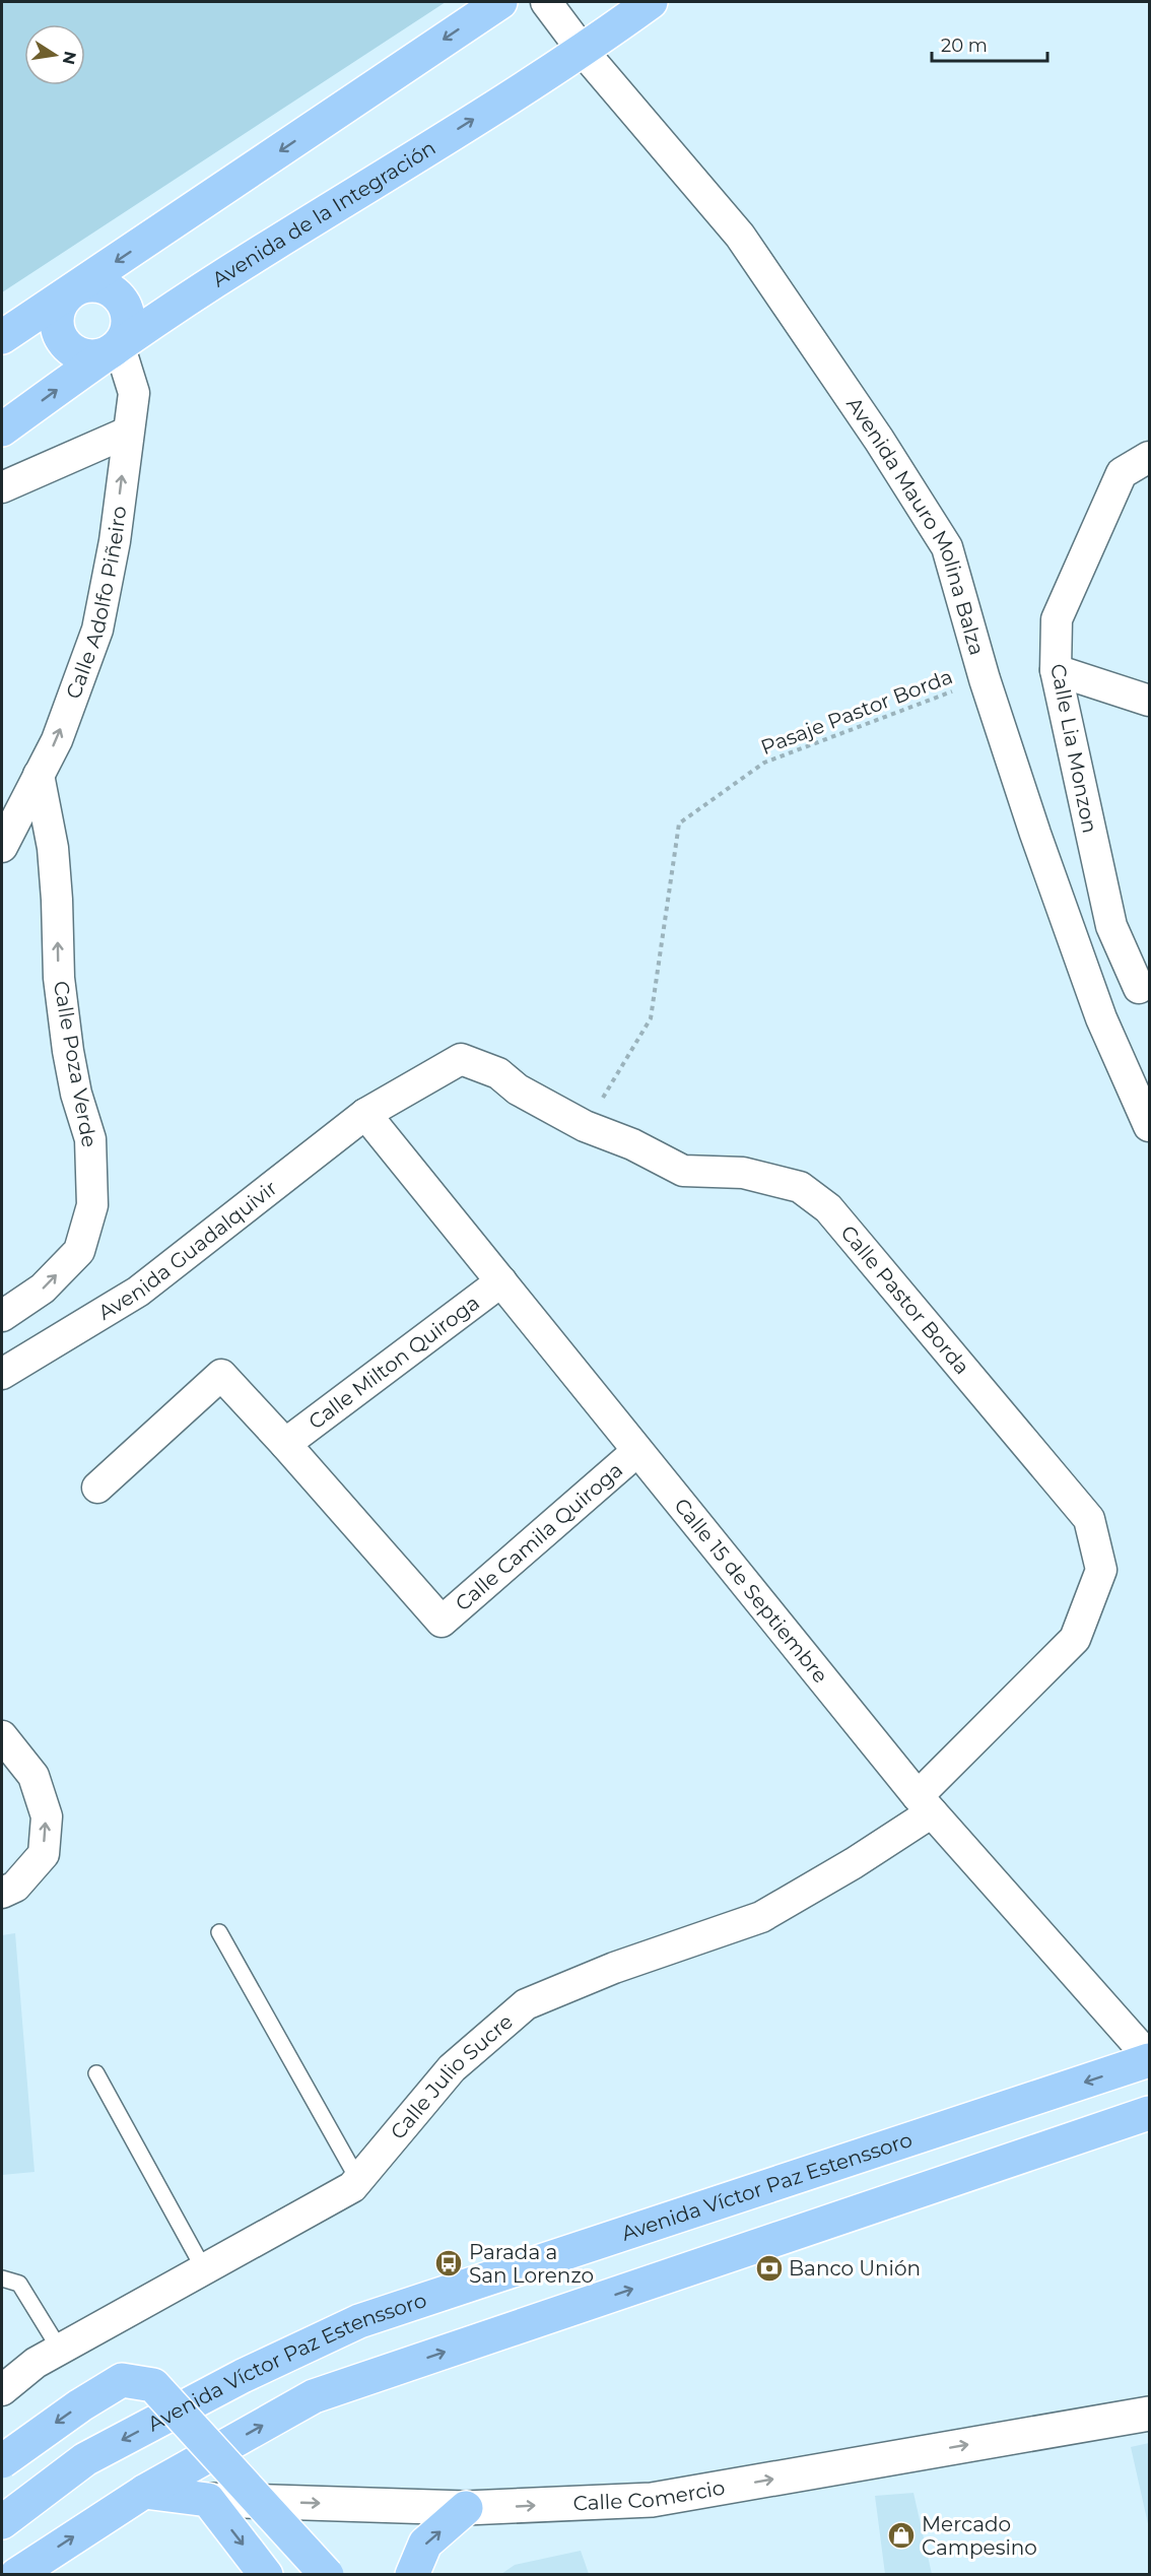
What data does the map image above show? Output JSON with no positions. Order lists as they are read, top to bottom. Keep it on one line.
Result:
{"streets":{"main road":["Avenida de la Integración","Avenida Víctor Paz Estenssoro","Calle Comercio"],"street":["Avenida Mauro Molina Balza","Calle Adolfo Piñeiro","Calle Lia Monzon","Calle Poza Verde","Avenida Guadalquivir","Calle Pastor Borda","Calle Milton Quiroga","Calle Camila Quiroga","Calle 15 de Septiembre","Calle Julio Sucre"],"path":["Pasaje Pastor Borda"]},"crossings":[["Avenida de la Integración","Avenida Mauro Molina Balza"],["Avenida de la Integración","Calle Adolfo Piñeiro"],["Avenida Mauro Molina Balza","Pasaje Pastor Borda"],["Calle Adolfo Piñeiro","Calle Poza Verde"],["Pasaje Pastor Borda","Calle Pastor Borda"],["Avenida Guadalquivir","Calle Pastor Borda"],["Avenida Guadalquivir","Calle 15 de Septiembre"],["Calle Pastor Borda","Calle 15 de Septiembre"],["Calle Pastor Borda","Calle Julio Sucre"],["Calle Milton Quiroga","Calle Camila Quiroga"],["Calle Milton Quiroga","Calle 15 de Septiembre"],["Calle Camila Quiroga","Calle 15 de Septiembre"],["Calle 15 de Septiembre","Calle Julio Sucre"],["Calle 15 de Septiembre","Avenida Víctor Paz Estenssoro"],["Avenida Víctor Paz Estenssoro","Calle Comercio"]],"one_way":["Calle Adolfo Piñeiro","Calle Poza Verde","Calle Comercio"],"places":{"bus stop":["Parada a San Lorenzo"],"bank":["Banco Unión"],"shop":["Mercado Campesino"]},"scale_bar":"20 m","north":"right"}
